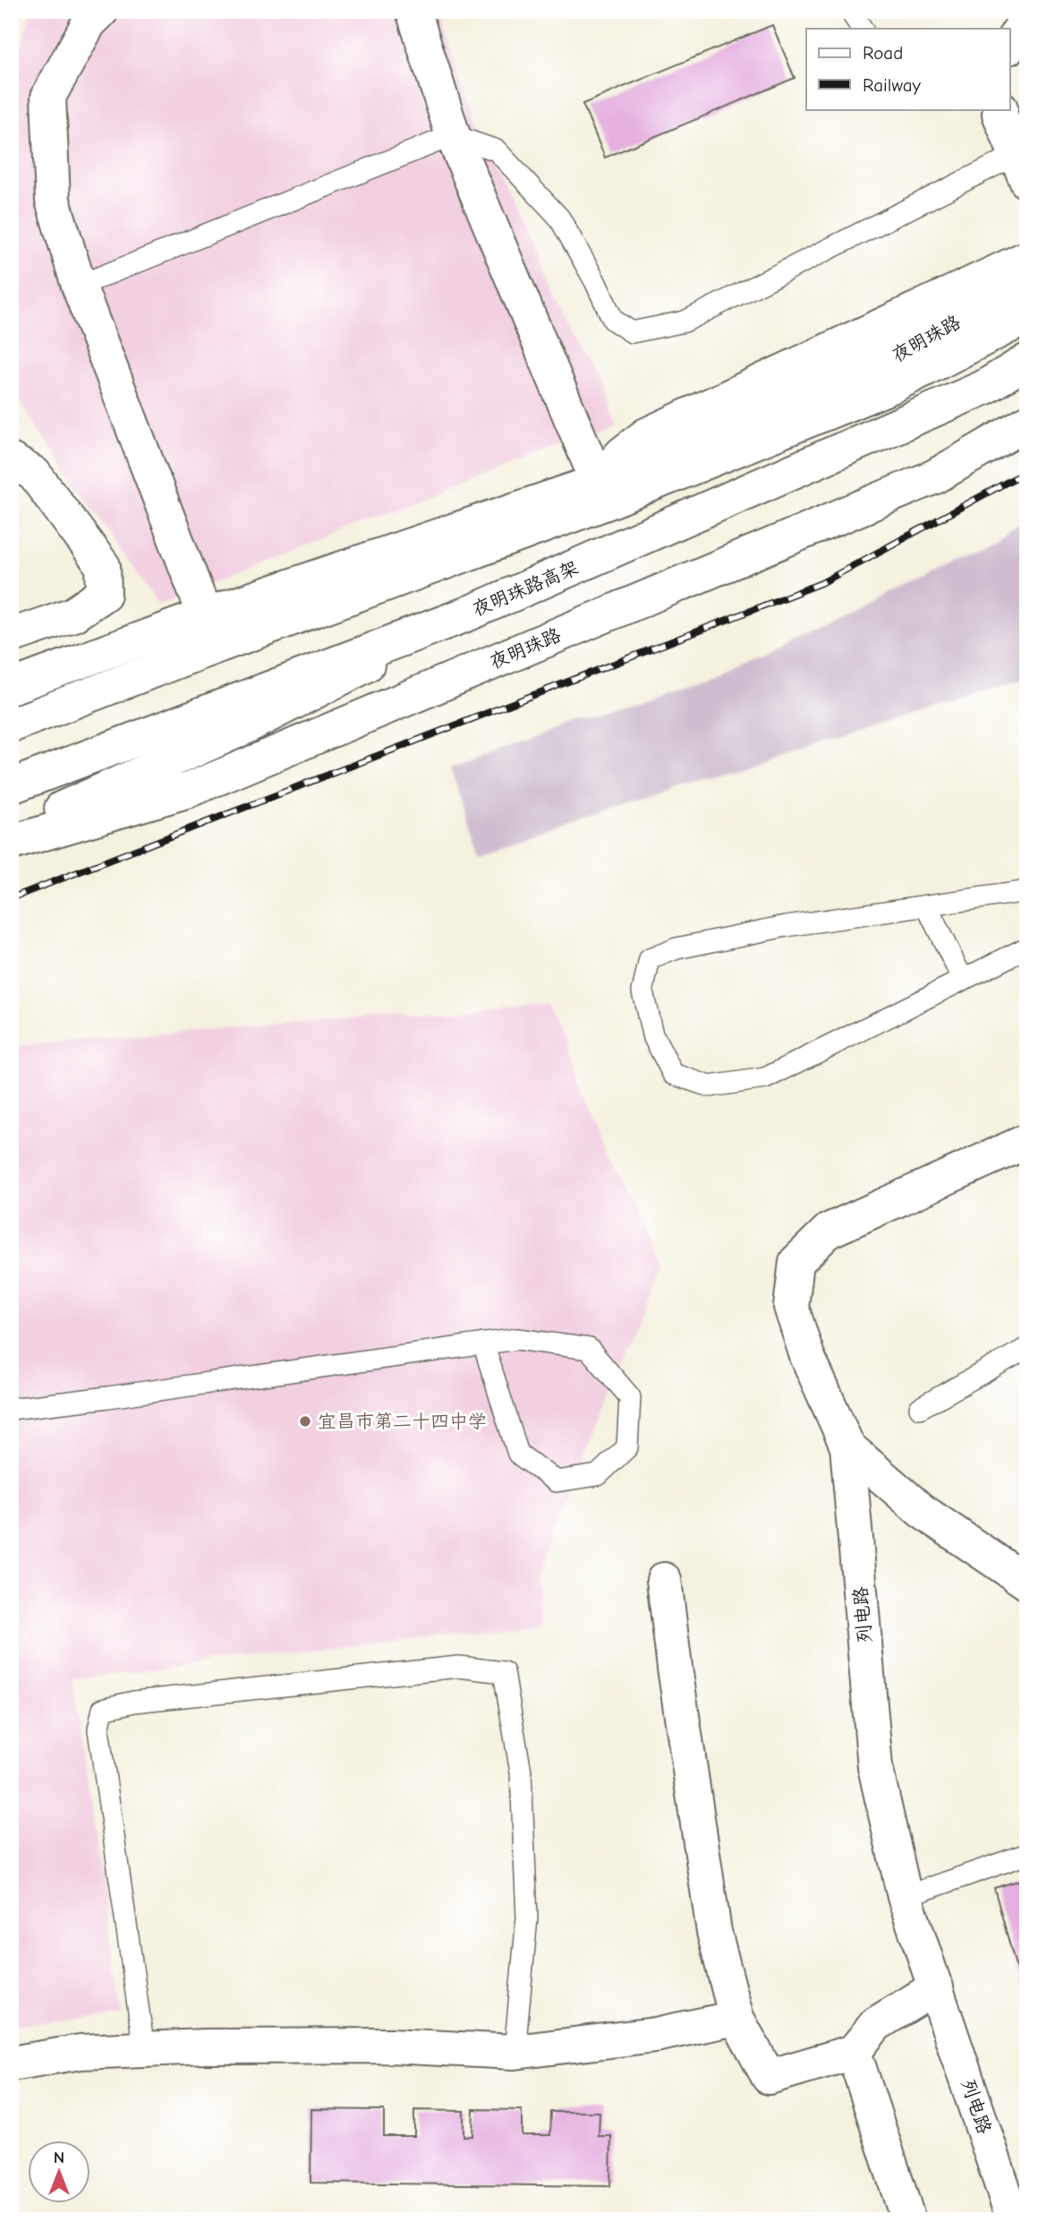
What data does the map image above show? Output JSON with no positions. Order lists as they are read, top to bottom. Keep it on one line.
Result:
{"streets":{"main road":["夜明珠路","夜明珠路高架","列电路"]},"places":["宜昌市第二十四中学"],"legend":["Road","Railway"],"north":"top"}
